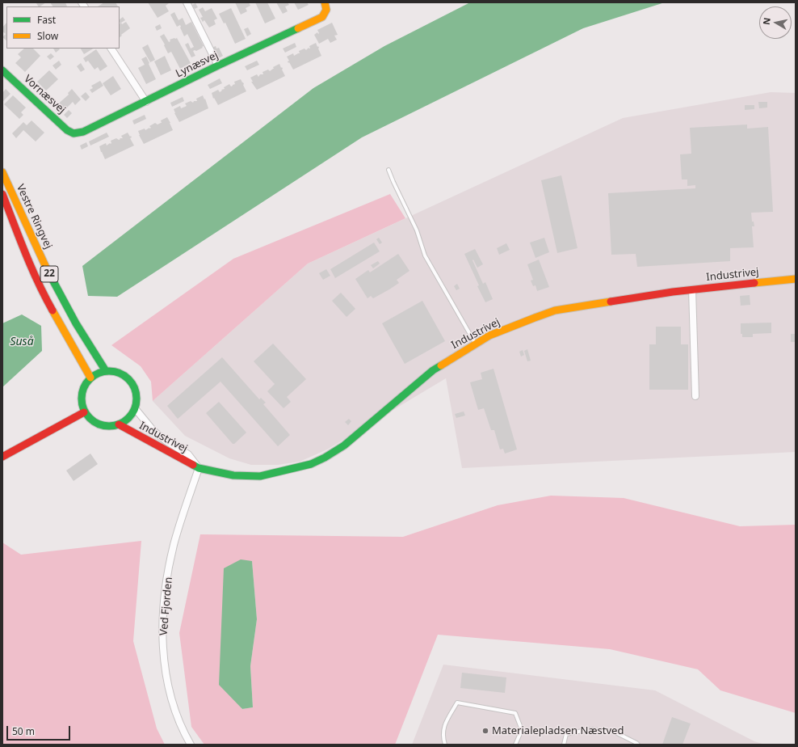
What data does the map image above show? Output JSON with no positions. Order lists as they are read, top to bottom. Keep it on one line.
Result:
{"streets":{"street":["Lynæsvej","Vornæsvej","Vestre Ringvej","22","Industrivej","Ved Fjorden"]},"crossings":[["Lynæsvej","Vornæsvej"],["Vestre Ringvej","Industrivej"],["Industrivej","Ved Fjorden"]],"water":["Suså"],"places":["Materialepladsen Næstved"],"legend":["Fast","Slow"],"scale_bar":"50 m","north":"left"}
